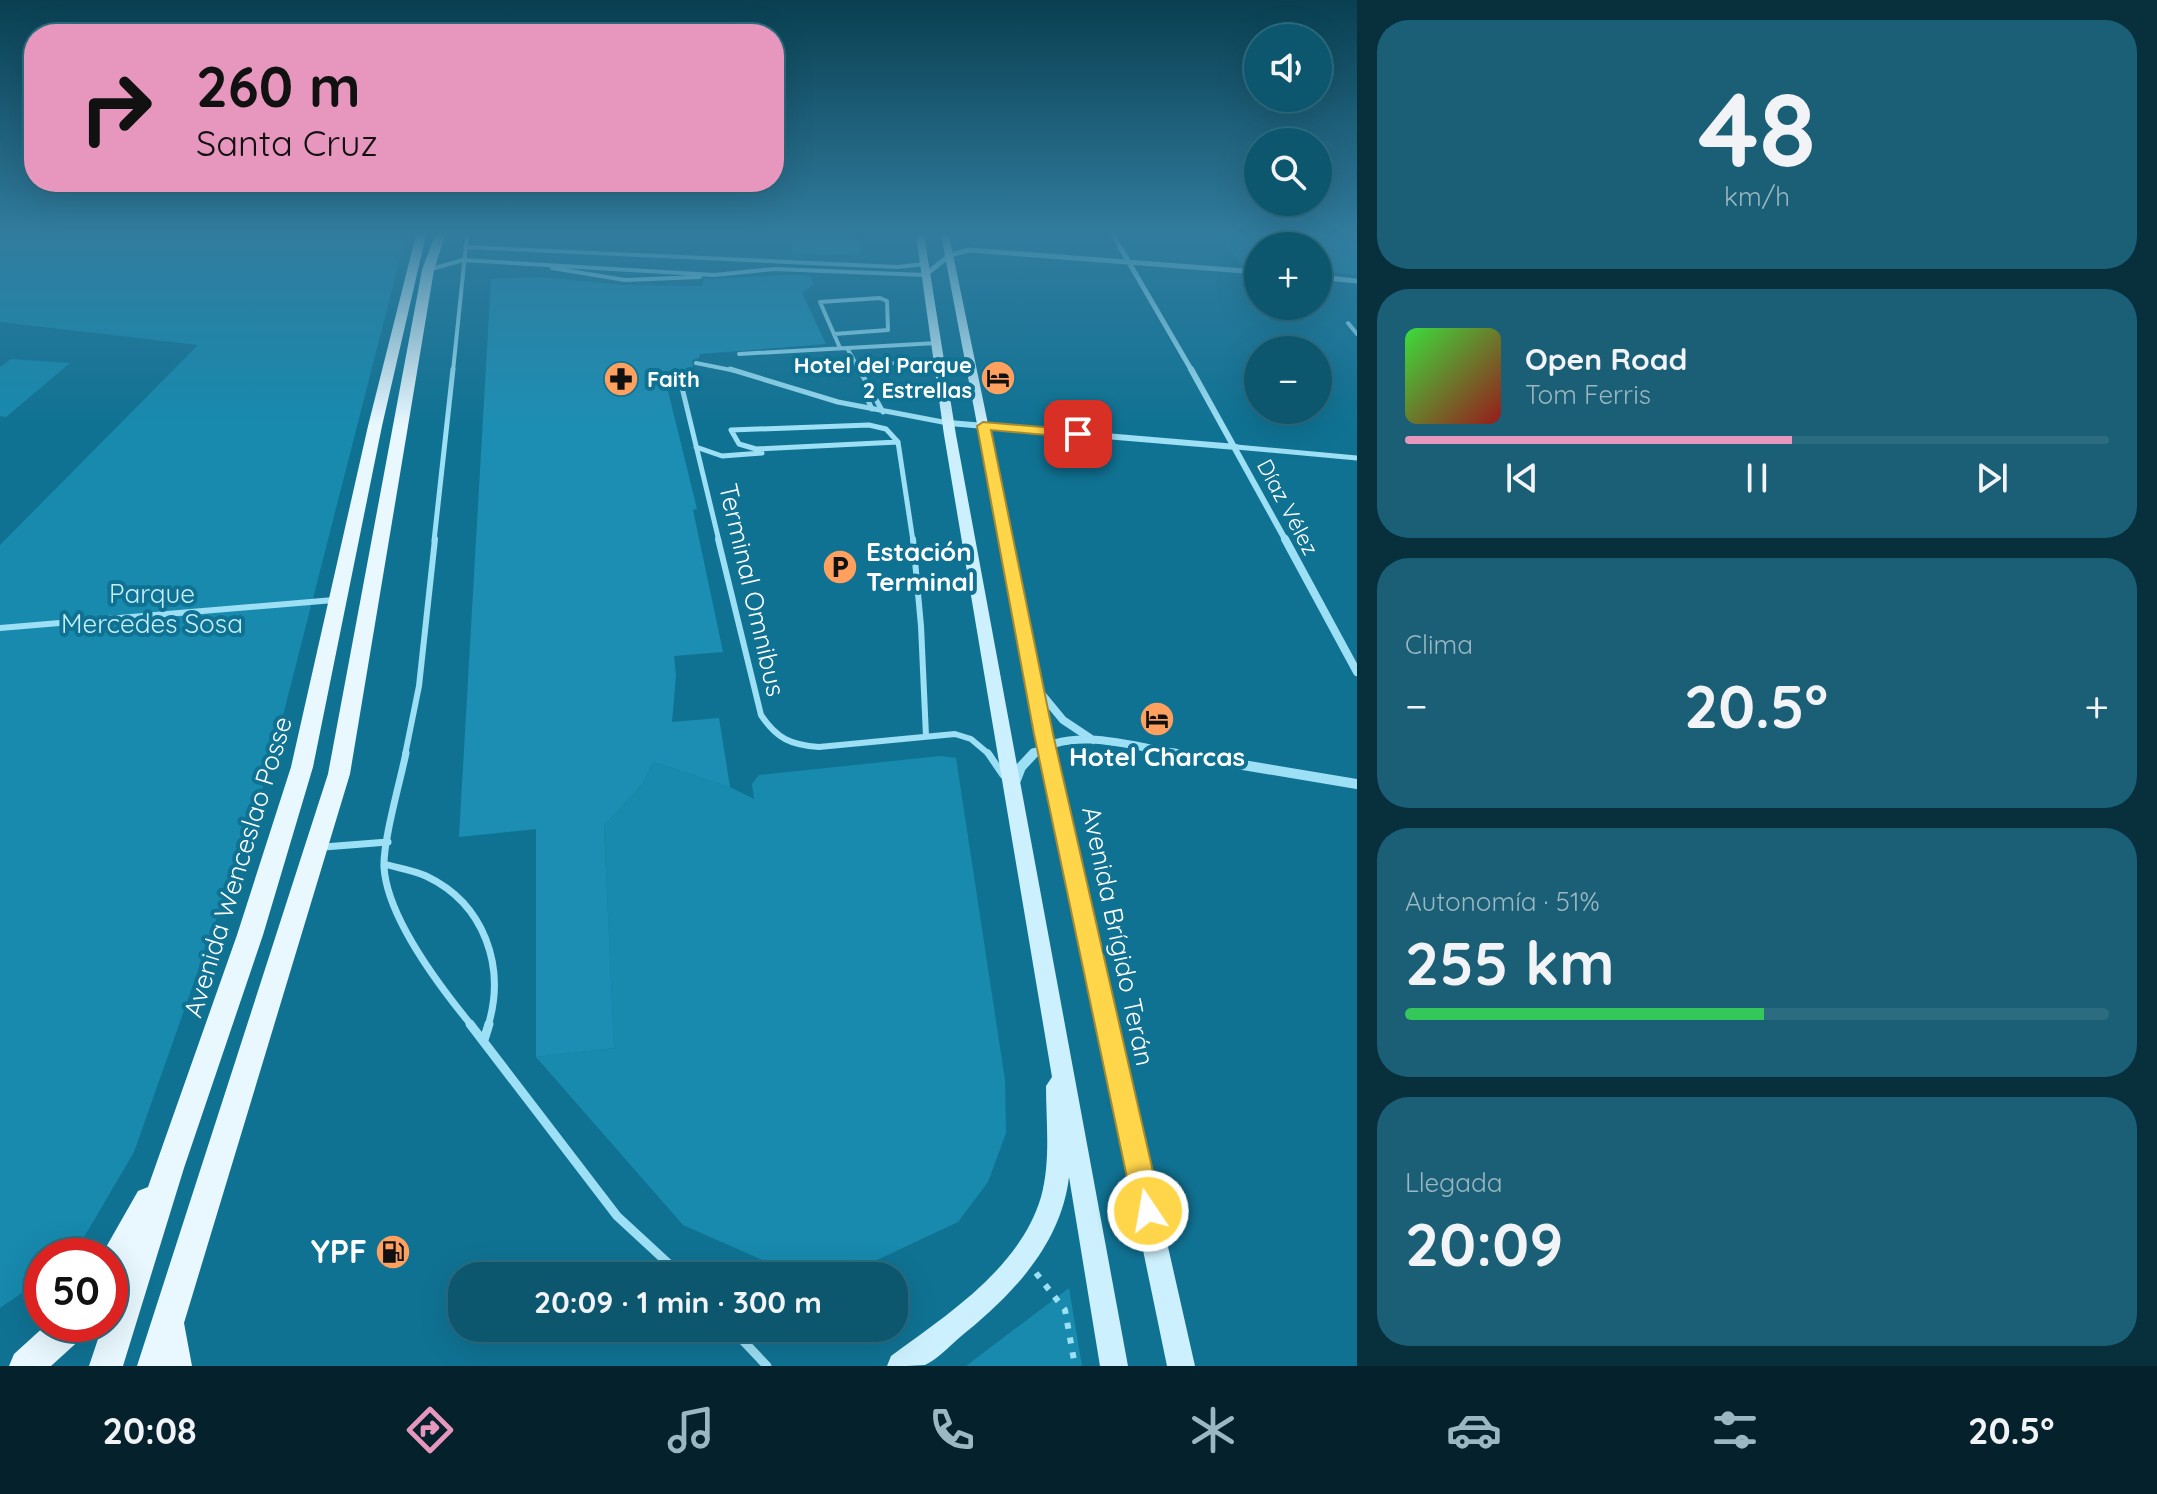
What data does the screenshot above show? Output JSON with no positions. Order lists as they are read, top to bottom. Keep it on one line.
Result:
{"streets":{"main road":["Avenida Wenceslao Posse","Avenida Brígido Terán"],"street":["Díaz Vélez"],"lane":["Terminal Omnibus"]},"parks":["Parque Mercedes Sosa"],"places":{"hotel":["Hotel del Parque 2 Estrellas","Hotel Charcas"],"pharmacy":["Faith"],"parking":["Estación Terminal"],"fuel station":["YPF"]},"page":{"tile":[["48","km/h"],"Clima",["Autonomía · 51%","255 km"],["Llegada","20:09"]],"map_buttons":["+","−"],"turn":["260 m","Santa Cruz"],"song":["Open Road","Tom Ferris"],"heat":["−","20.5°","+"],"limit":"50","trip":"20:09 · 1 min · 300 m","tabs":["20:08","20.5°"]}}
